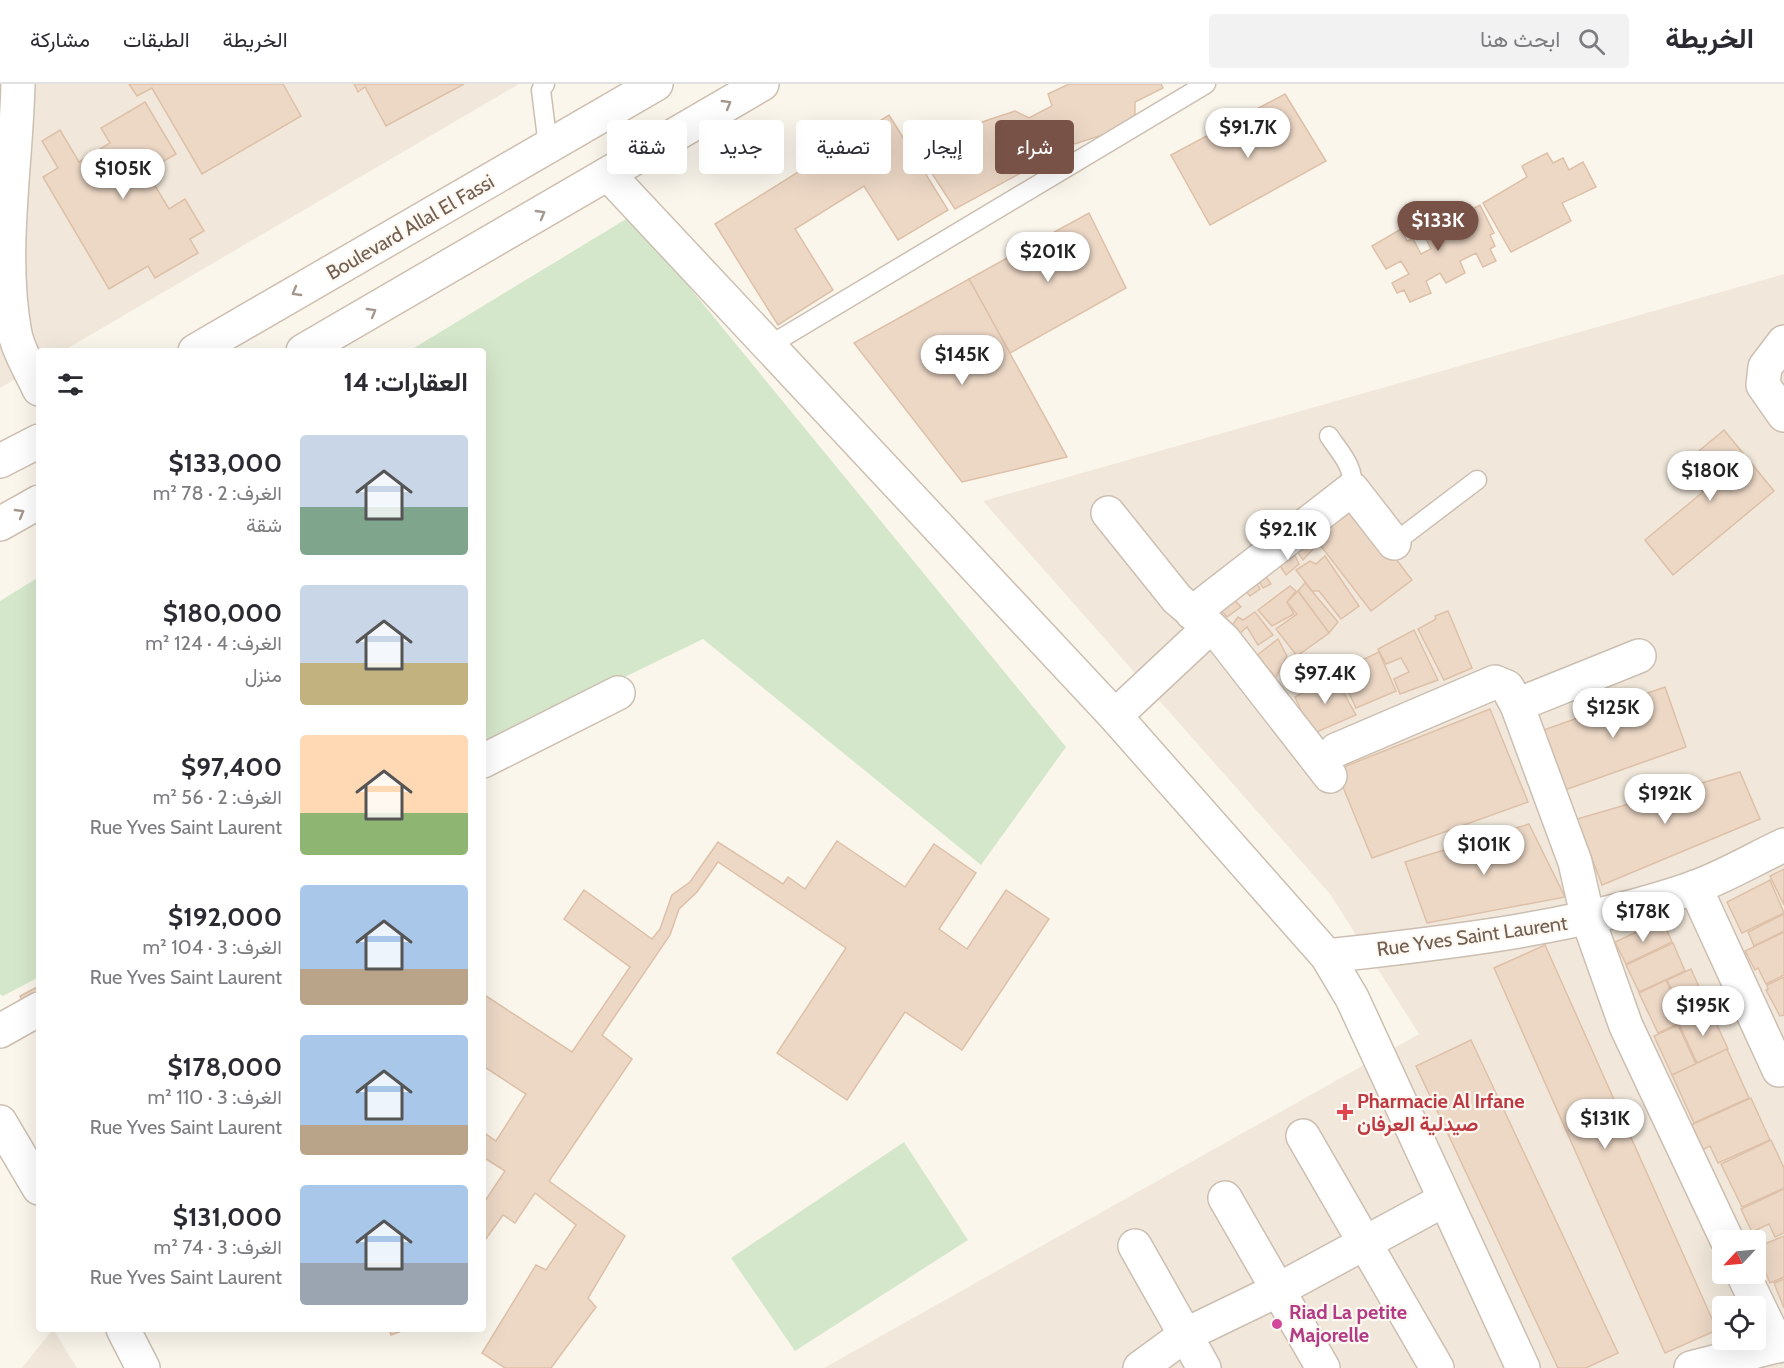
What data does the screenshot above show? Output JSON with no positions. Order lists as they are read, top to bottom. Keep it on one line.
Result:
{"streets":{"street":["Boulevard Allal El Fassi","Rue Yves Saint Laurent"]},"places":{"health":["Pharmacie Al Irfane صيدلية العرفان"],"other":["Riad La petite Majorelle"]},"north":"bottom left","page":{"header":"الخريطة","search":"ابحث هنا","nav":["الخريطة","الطبقات","مشاركة"],"price":["$91.7K","$105K","$133K","$201K","$145K","$180K","$92.1K","$97.4K","$125K","$192K","$101K","$178K","$195K","$131K"],"chip":["شراء","إيجار","تصفية","جديد","شقة"],"heading":"العقارات: 14","list":[{"name":"$133,000","note":"الغرف: 2 · 78 m² · شقة"},{"name":"$180,000","note":"الغرف: 4 · 124 m² · منزل"},{"name":"$97,400","note":"الغرف: 2 · 56 m² · Rue Yves Saint Laurent"},{"name":"$192,000","note":"الغرف: 3 · 104 m² · Rue Yves Saint Laurent"},{"name":"$178,000","note":"الغرف: 3 · 110 m² · Rue Yves Saint Laurent"},{"name":"$131,000","note":"الغرف: 3 · 74 m² · Rue Yves Saint Laurent"}]}}
